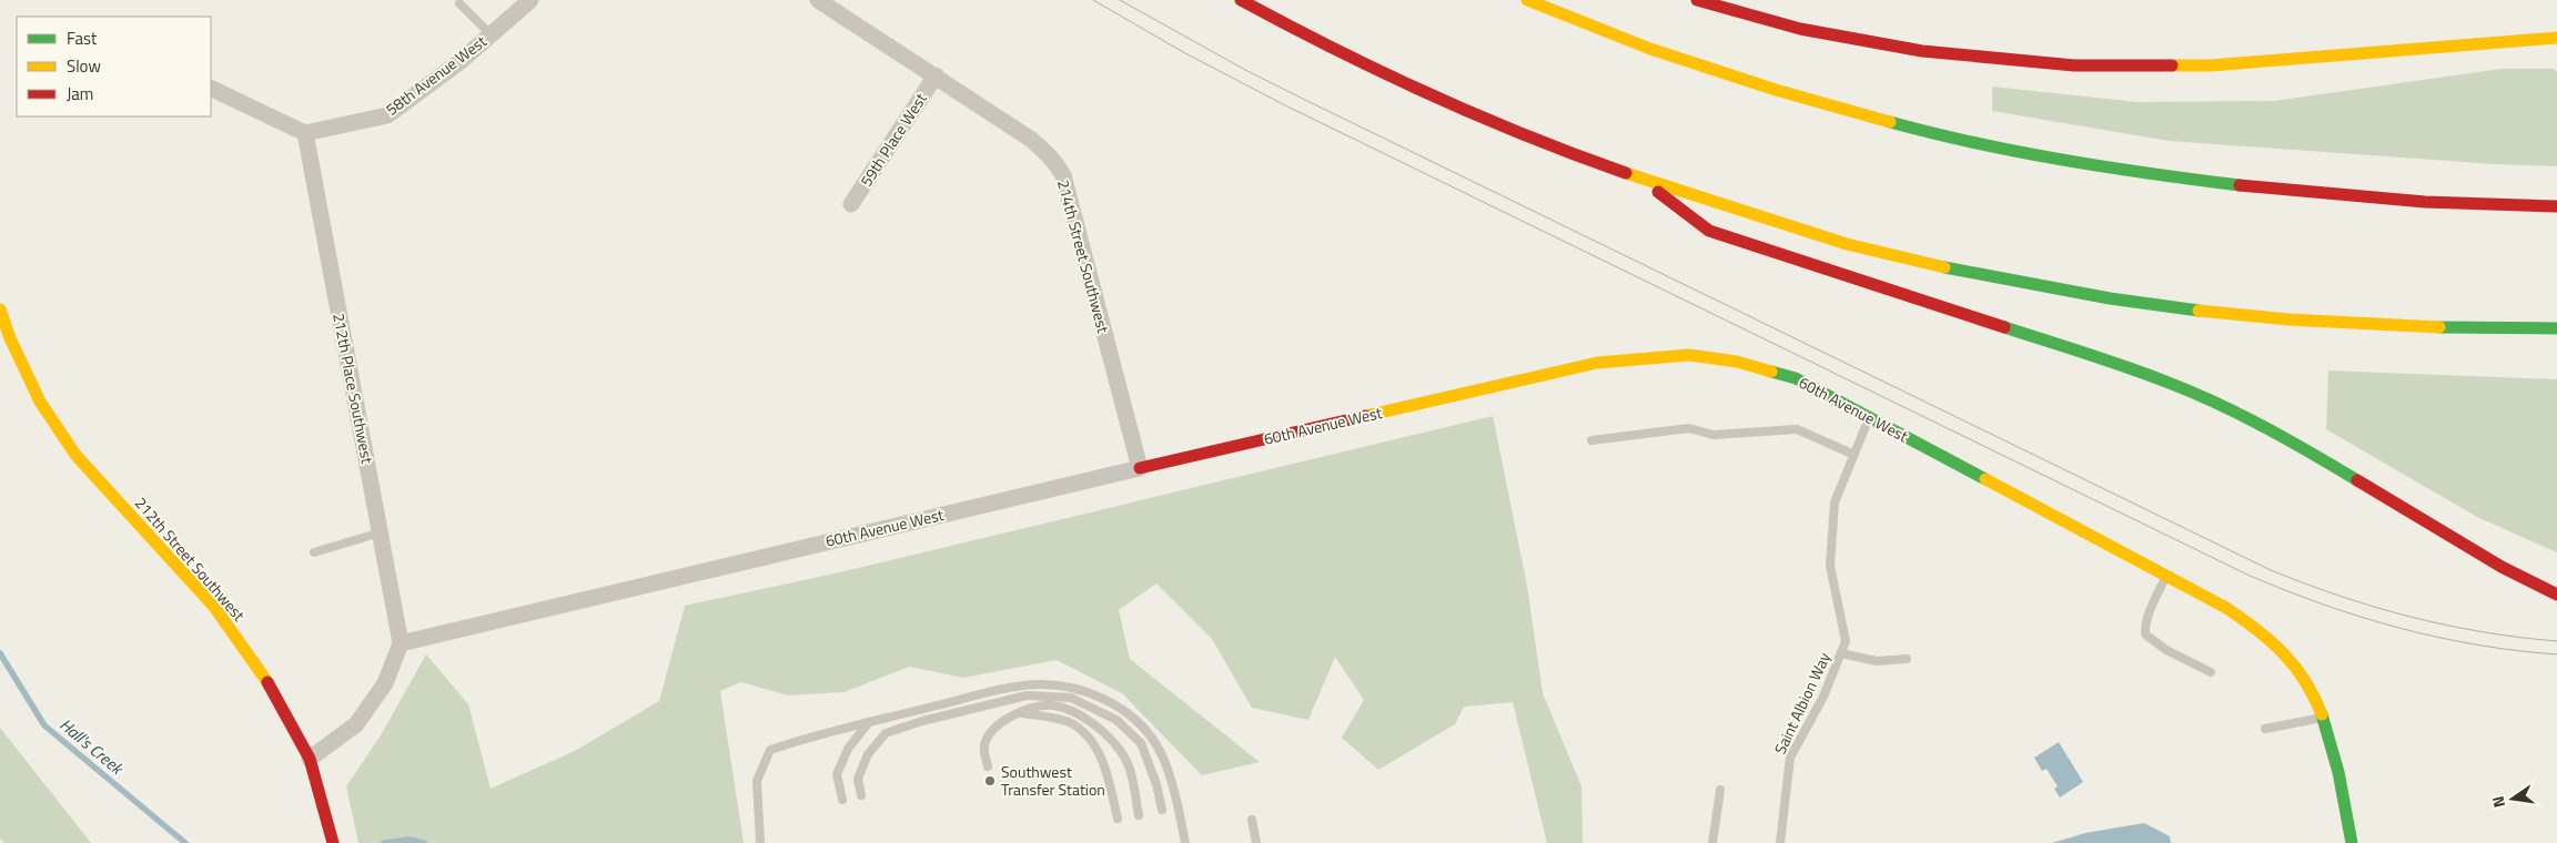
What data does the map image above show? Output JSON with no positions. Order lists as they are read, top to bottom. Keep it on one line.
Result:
{"streets":{"main road":["60th Avenue West","212th Street Southwest"],"street":["58th Avenue West","59th Place West","214th Street Southwest","212th Place Southwest"],"lane":["Saint Albion Way"]},"crossings":[["58th Avenue West","212th Place Southwest"],["59th Place West","214th Street Southwest"],["214th Street Southwest","60th Avenue West"],["212th Place Southwest","60th Avenue West"],["60th Avenue West","Saint Albion Way"]],"water":["Hall's Creek"],"places":["Southwest Transfer Station"],"legend":["Fast","Slow","Jam"],"north":"left"}
